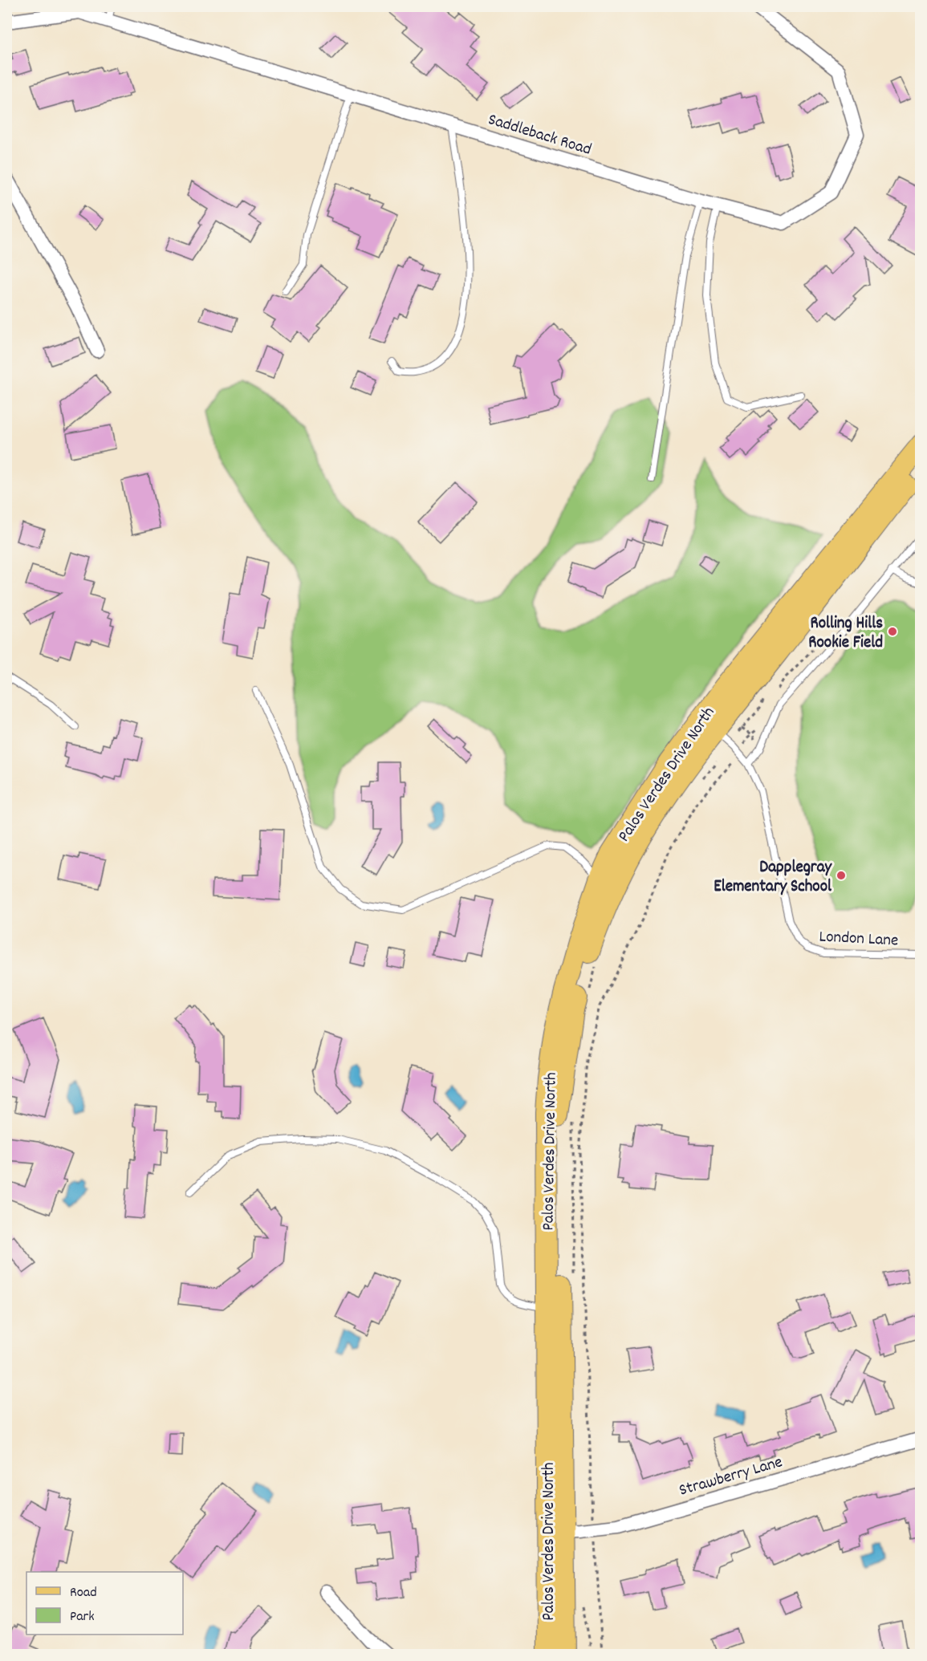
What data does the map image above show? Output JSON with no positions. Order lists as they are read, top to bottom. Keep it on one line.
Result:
{"streets":{"main road":["Palos Verdes Drive North"],"street":["Saddleback Road","Strawberry Lane"],"lane":["London Lane"]},"crossings":[["Palos Verdes Drive North","London Lane"],["Palos Verdes Drive North","Strawberry Lane"]],"places":["Rolling Hills Rookie Field","Dapplegray Elementary School"],"legend":["Road","Park"]}
